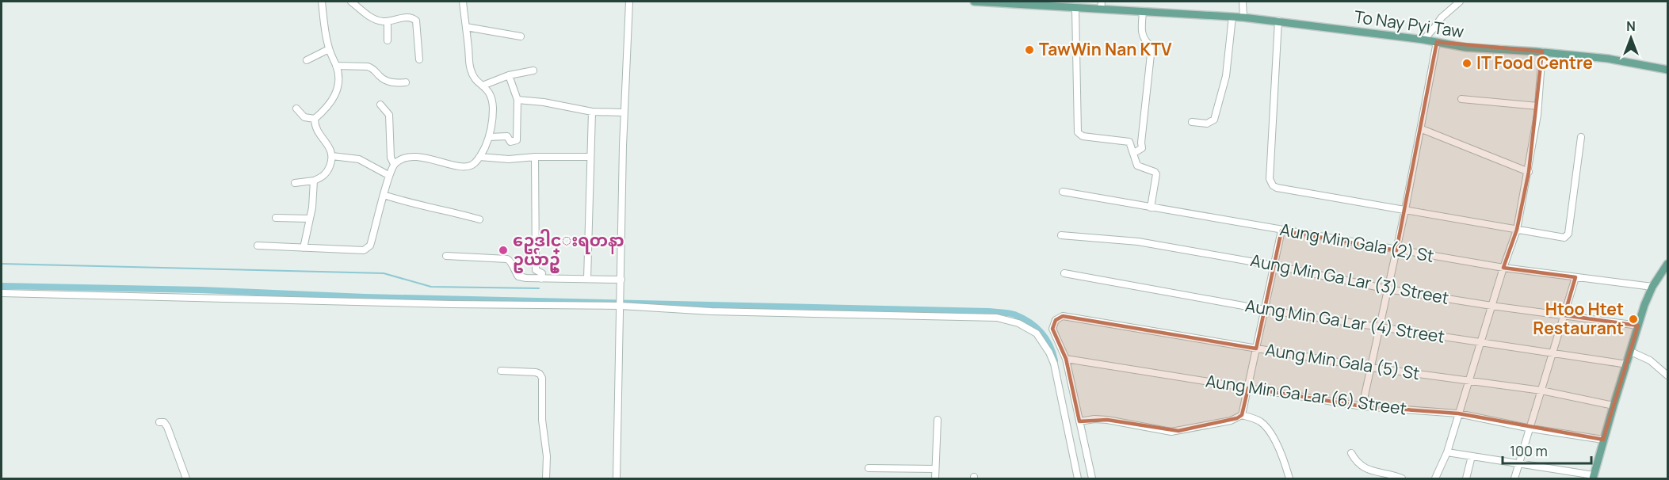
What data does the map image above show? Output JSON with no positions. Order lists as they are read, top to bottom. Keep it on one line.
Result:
{"streets":{"main road":["To Nay Pyi Taw"],"street":["Aung Min Gala (2) St","Aung Min Ga Lar (3) Street","Aung Min Ga Lar (4) Street","Aung Min Gala (5) St","Aung Min Ga Lar (6) Street"]},"crossings":[["Aung Min Gala (5) St","Aung Min Ga Lar (6) Street"]],"places":["TawWin Nan KTV","IT Food Centre","ဥေဒါင္းရတနာ ဥယ်ာဥ္","Htoo Htet Restaurant"],"scale_bar":"100 m","north":"top"}
